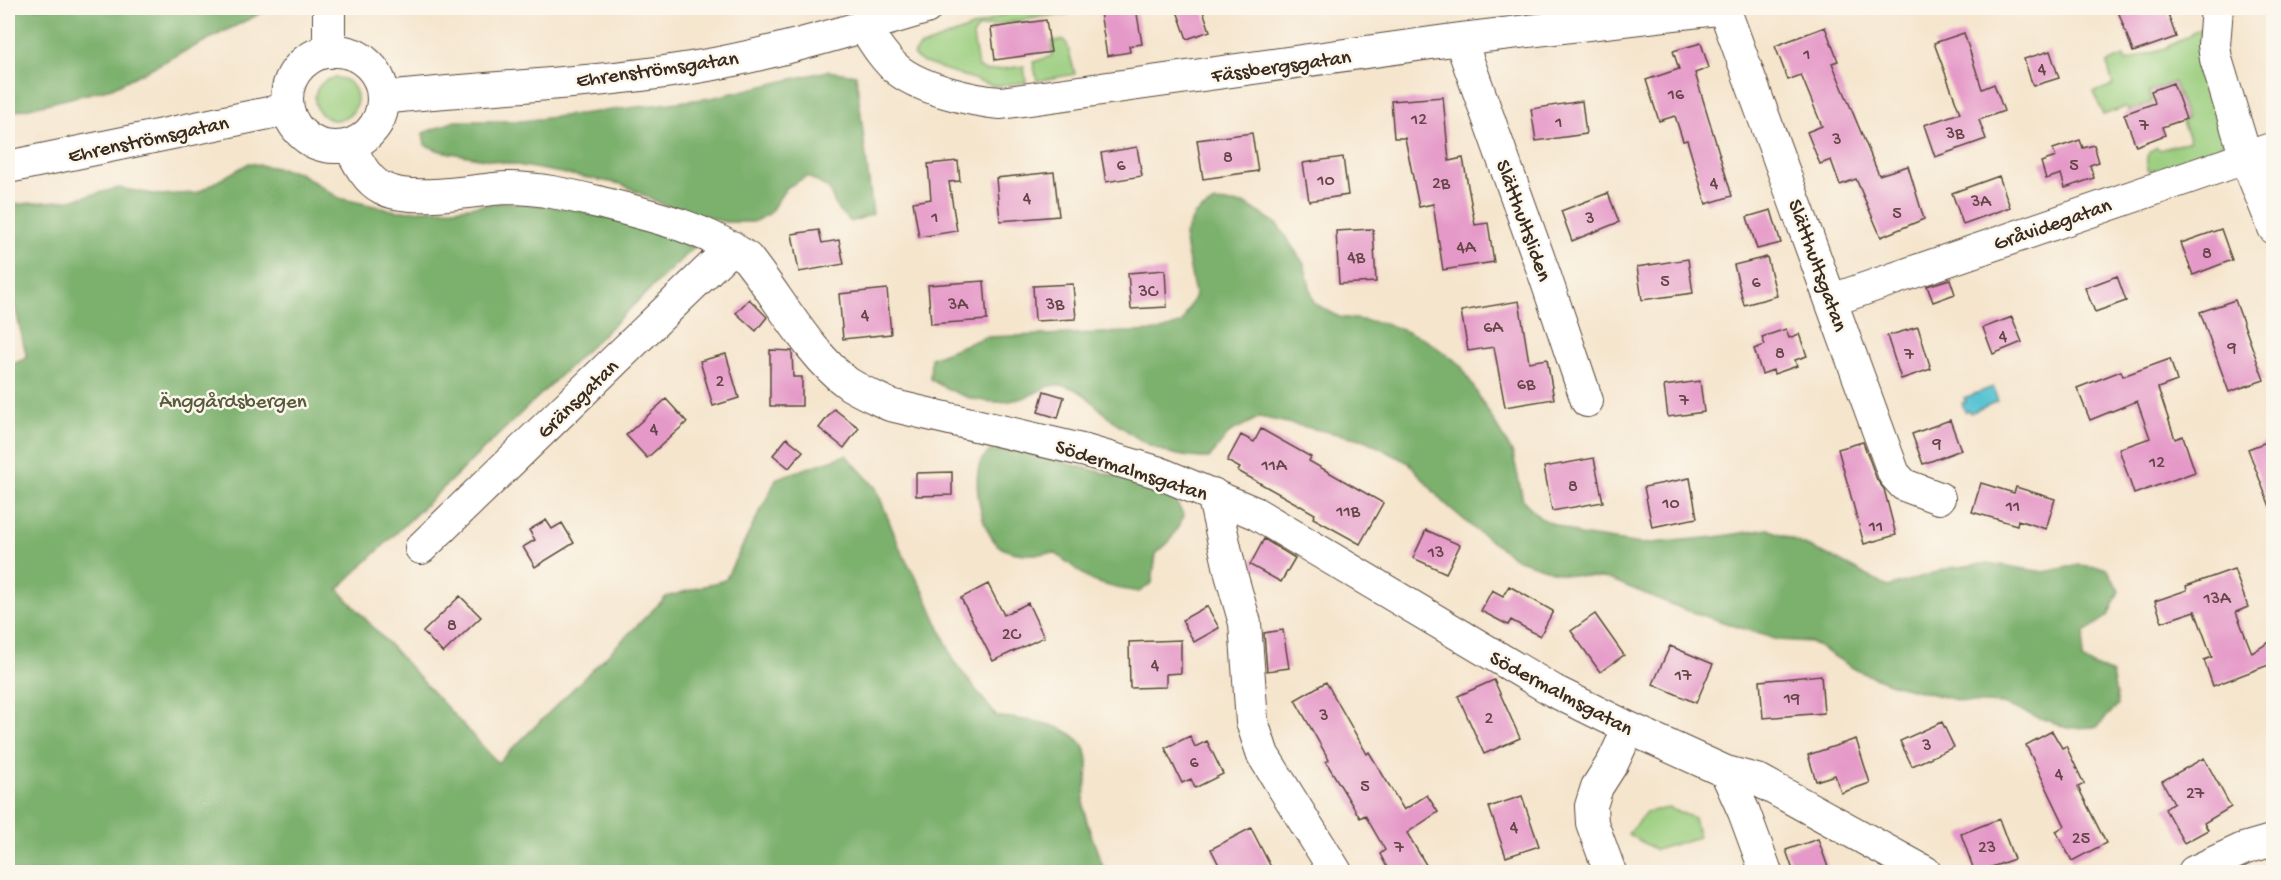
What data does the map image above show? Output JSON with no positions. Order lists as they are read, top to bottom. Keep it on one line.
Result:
{"streets":{"street":["Fässbergsgatan","Ehrenströmsgatan","Slätthultsliden","Gråvidegatan","Slätthultsgatan","Gränsgatan","Södermalmsgatan"]},"crossings":[["Fässbergsgatan","Ehrenströmsgatan"],["Fässbergsgatan","Slätthultsliden"],["Fässbergsgatan","Slätthultsgatan"],["Ehrenströmsgatan","Södermalmsgatan"],["Gråvidegatan","Slätthultsgatan"],["Gränsgatan","Södermalmsgatan"]],"parks":["Änggårdsbergen"],"house_numbers":["1","4","16","12","1","7","3B","3","8","6","5","10","2B","4","4","3A","5","1","3","4A","8","4B","5","6","3C","3A","3B","4","6A","4","9","8","7","2","6B","7","4","9","12","11A","8","10","11","11B","11","13","13A","8","2C","4","17","19","3","2","3","6","4","5","27","4","25","7","23"]}
